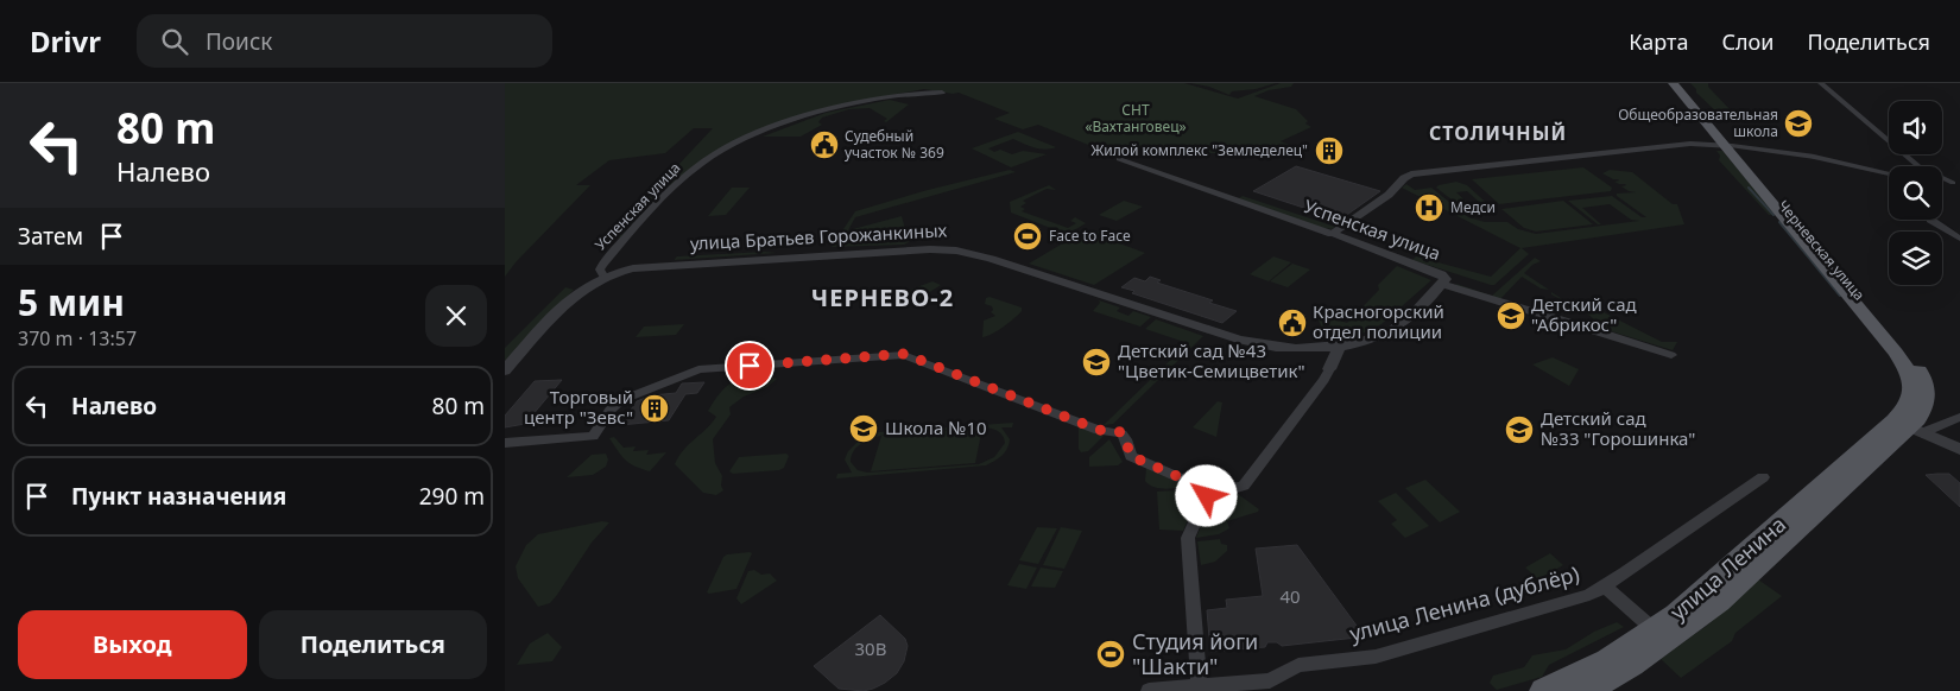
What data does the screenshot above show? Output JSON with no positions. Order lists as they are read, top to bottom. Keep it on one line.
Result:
{"streets":{"main road":["Черневская улица","улица Ленина"],"street":["Успенская улица","улица Братьев Горожанкиных","улица Ленина (дублёр)"]},"crossings":[["Успенская улица","улица Братьев Горожанкиных"],["Черневская улица","улица Ленина"]],"districts":["СТОЛИЧНЫЙ","ЧЕРНЕВО-2"],"parks":["СНТ «Вахтанговец»"],"places":{"school or university":["Общеобразовательная школа","Детский сад \"Абрикос\"","Детский сад №43 \"Цветик-Семицветик\"","Школа №10","Детский сад №33 \"Горошинка\""],"public building":["Судебный участок № 369","Красногорский отдел полиции"],"building":["Жилой комплекс \"Земледелец\"","Торговый центр \"Зевс\""],"hospital":["Медси"],"sports":["Face to Face","Студия йоги \"Шакти\""]},"house_numbers":["40","30В"],"page":{"header":"Drivr","search":"Поиск","nav":["Карта","Слои","Поделиться"],"turn":["80 m","Налево"],"then":"Затем","heading":["5 мин","370 m · 13:57"],"list":[{"name":"Налево","value":"80 m"},{"name":"Пункт назначения","value":"290 m"}],"buttons":["Выход","Поделиться"]}}
